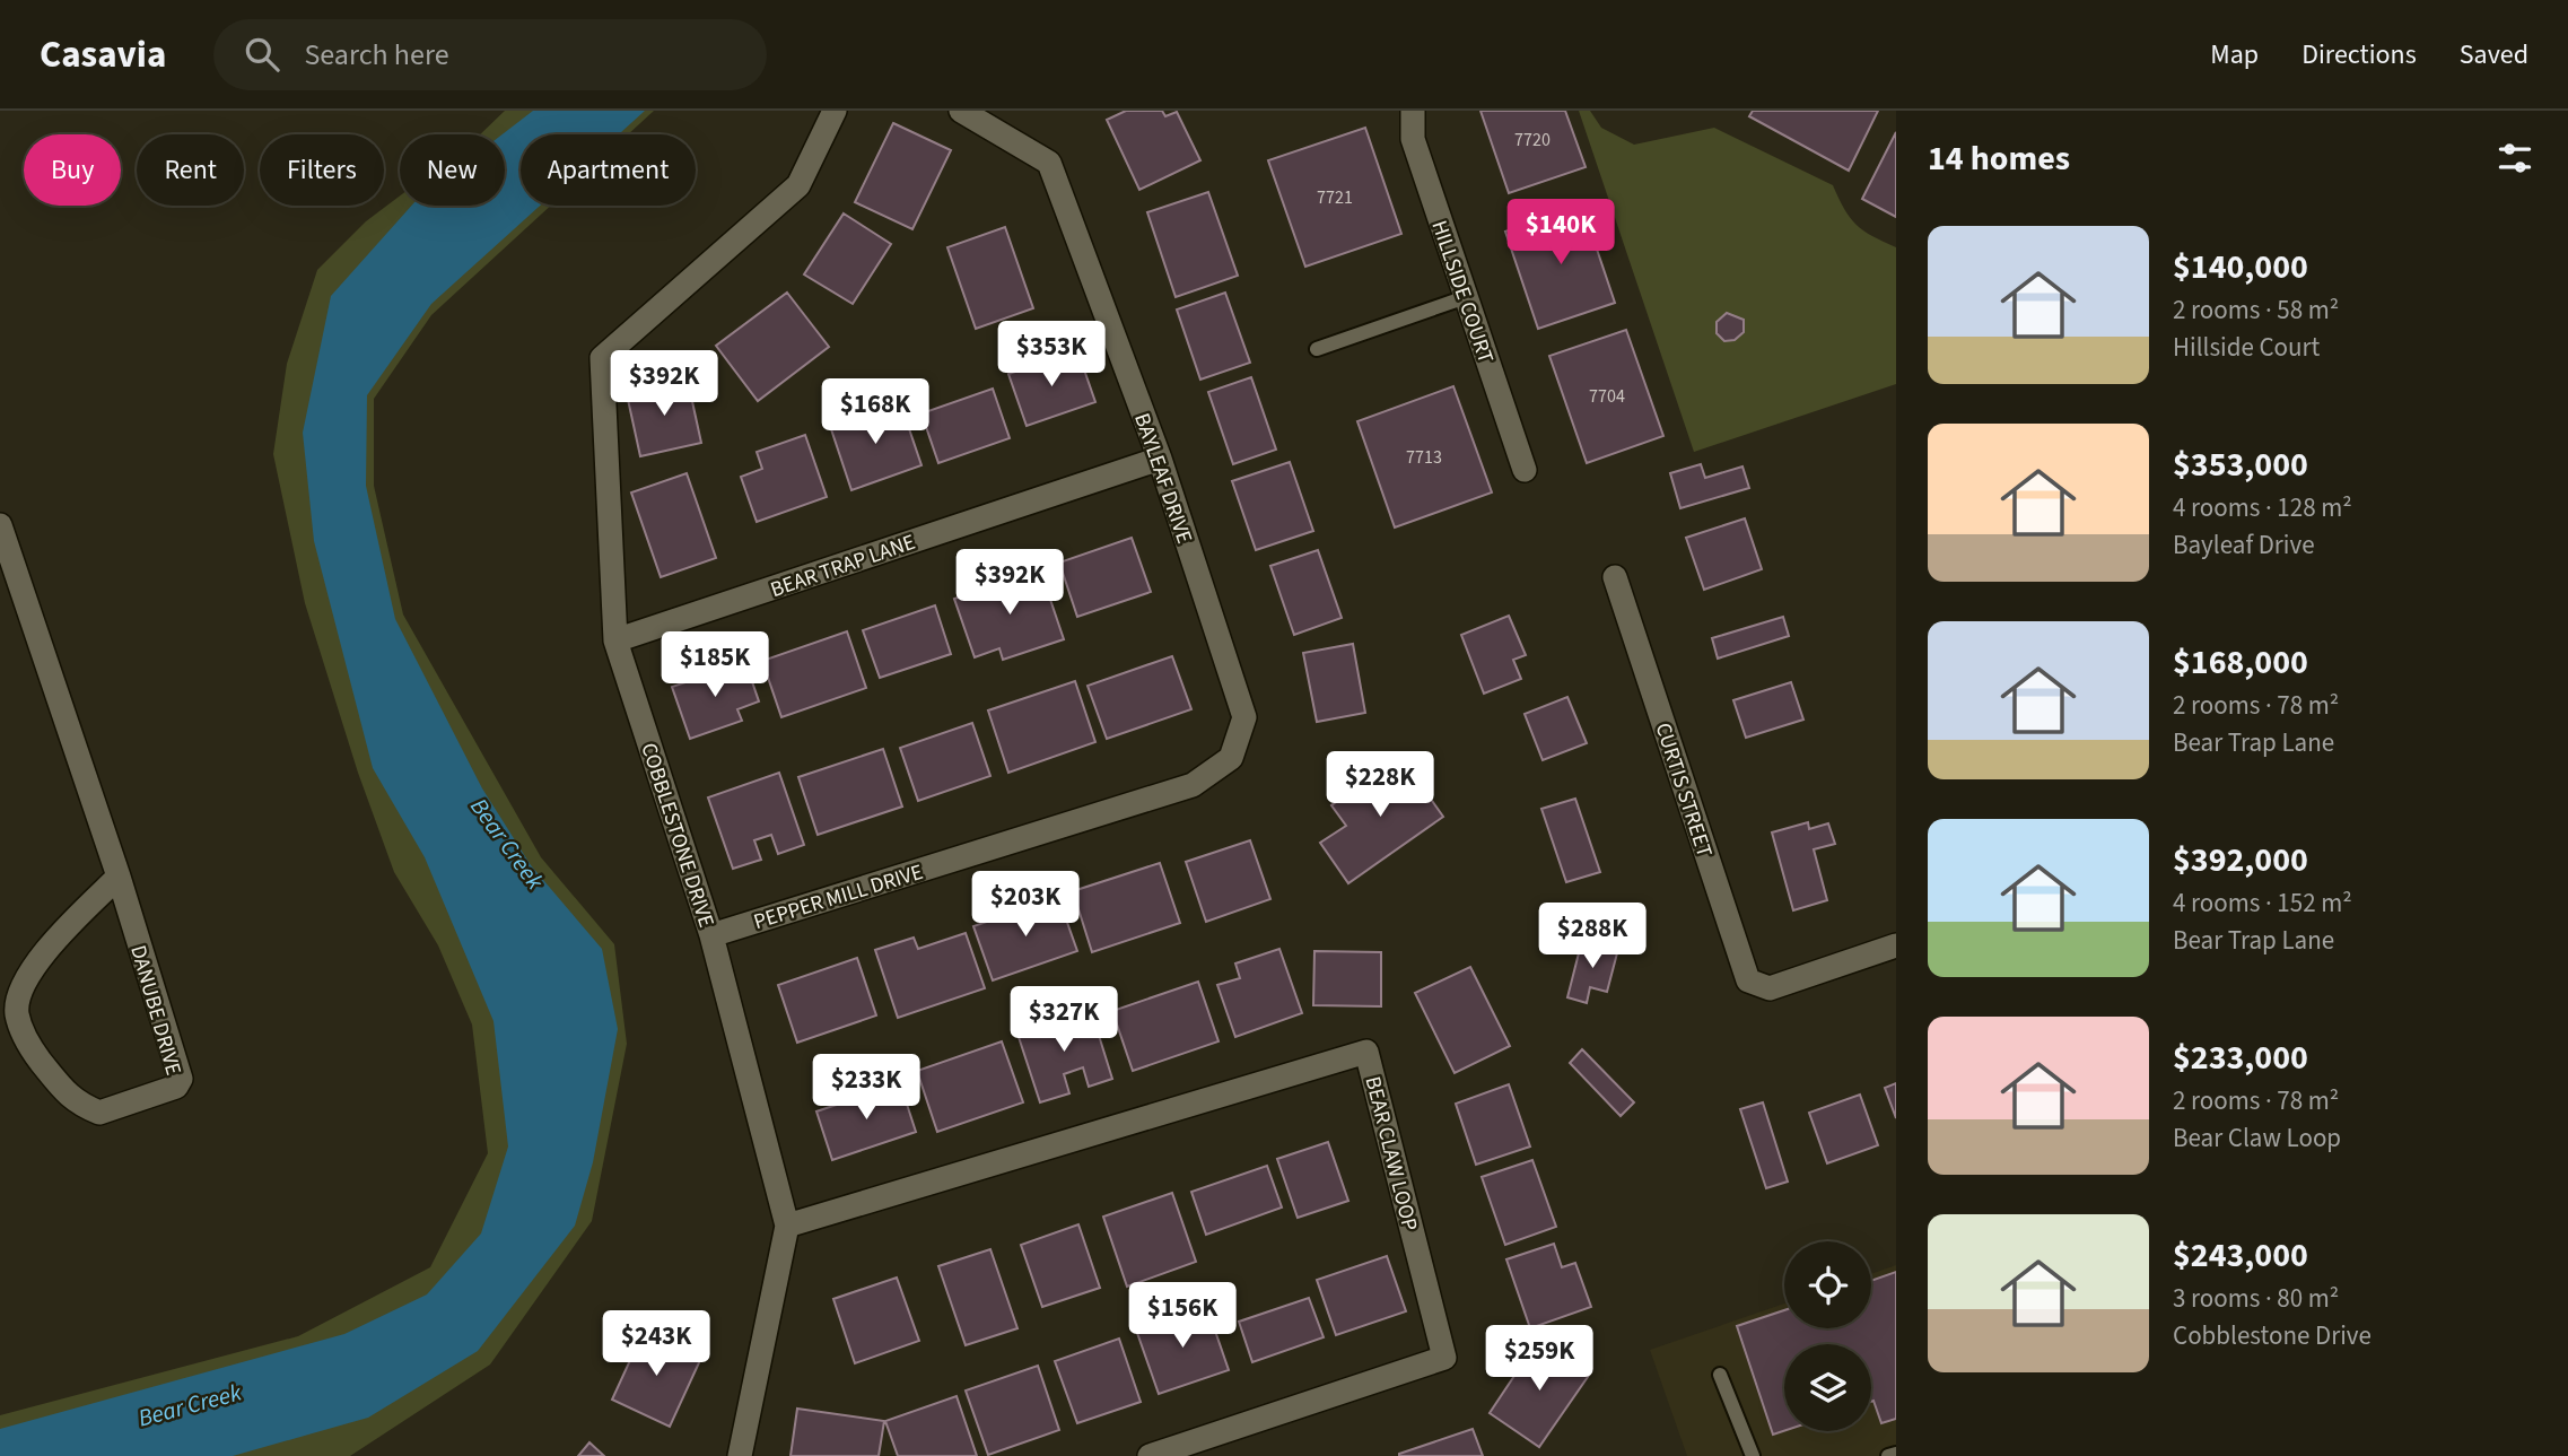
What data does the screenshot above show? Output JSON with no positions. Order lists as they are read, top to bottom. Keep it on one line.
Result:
{"streets":{"street":["HILLSIDE COURT","BAYLEAF DRIVE","BEAR TRAP LANE","CURTIS STREET","COBBLESTONE DRIVE","PEPPER MILL DRIVE","DANUBE DRIVE","BEAR CLAW LOOP"]},"crossings":[["BAYLEAF DRIVE","BEAR TRAP LANE"],["BAYLEAF DRIVE","PEPPER MILL DRIVE"],["BEAR TRAP LANE","COBBLESTONE DRIVE"],["COBBLESTONE DRIVE","PEPPER MILL DRIVE"],["COBBLESTONE DRIVE","BEAR CLAW LOOP"]],"water":["Bear Creek"],"house_numbers":["7720","7721","7704","7713"],"page":{"header":"Casavia","search":"Search here","nav":["Map","Directions","Saved"],"heading":"14 homes","chip":["Buy","Rent","Filters","New","Apartment"],"price":["$140K","$353K","$392K","$168K","$392K","$185K","$228K","$203K","$288K","$327K","$233K","$156K","$243K","$259K"],"list":[{"name":"$140,000","note":"2 rooms · 58 m² · Hillside Court"},{"name":"$353,000","note":"4 rooms · 128 m² · Bayleaf Drive"},{"name":"$168,000","note":"2 rooms · 78 m² · Bear Trap Lane"},{"name":"$392,000","note":"4 rooms · 152 m² · Bear Trap Lane"},{"name":"$233,000","note":"2 rooms · 78 m² · Bear Claw Loop"},{"name":"$243,000","note":"3 rooms · 80 m² · Cobblestone Drive"}]}}
